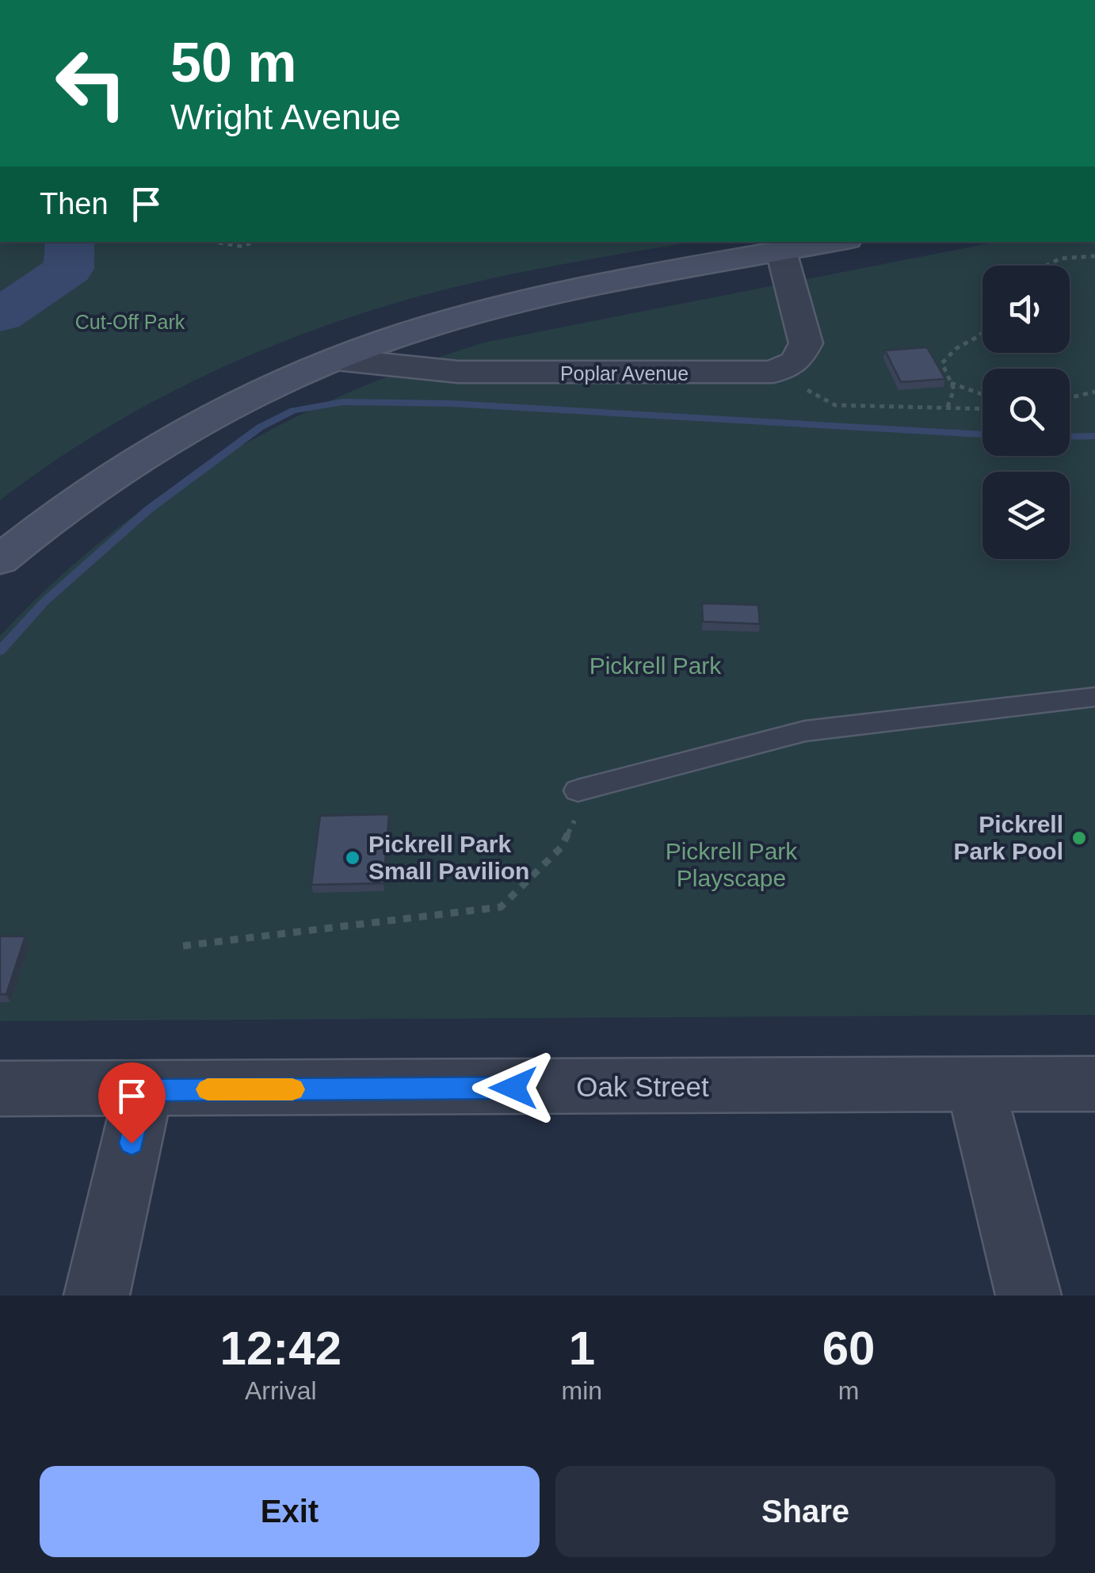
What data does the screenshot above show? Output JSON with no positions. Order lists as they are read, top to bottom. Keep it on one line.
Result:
{"streets":{"street":["Poplar Avenue","Oak Street"]},"parks":["Cut-Off Park","Pickrell Park","Pickrell Park Playscape"],"places":["Pickrell Park Pool","Pickrell Park Small Pavilion"],"page":{"turn":["50 m","Wright Avenue"],"then":"Then","eta":["12:42","Arrival","1","min","60","m"],"buttons":["Exit","Share"]}}
